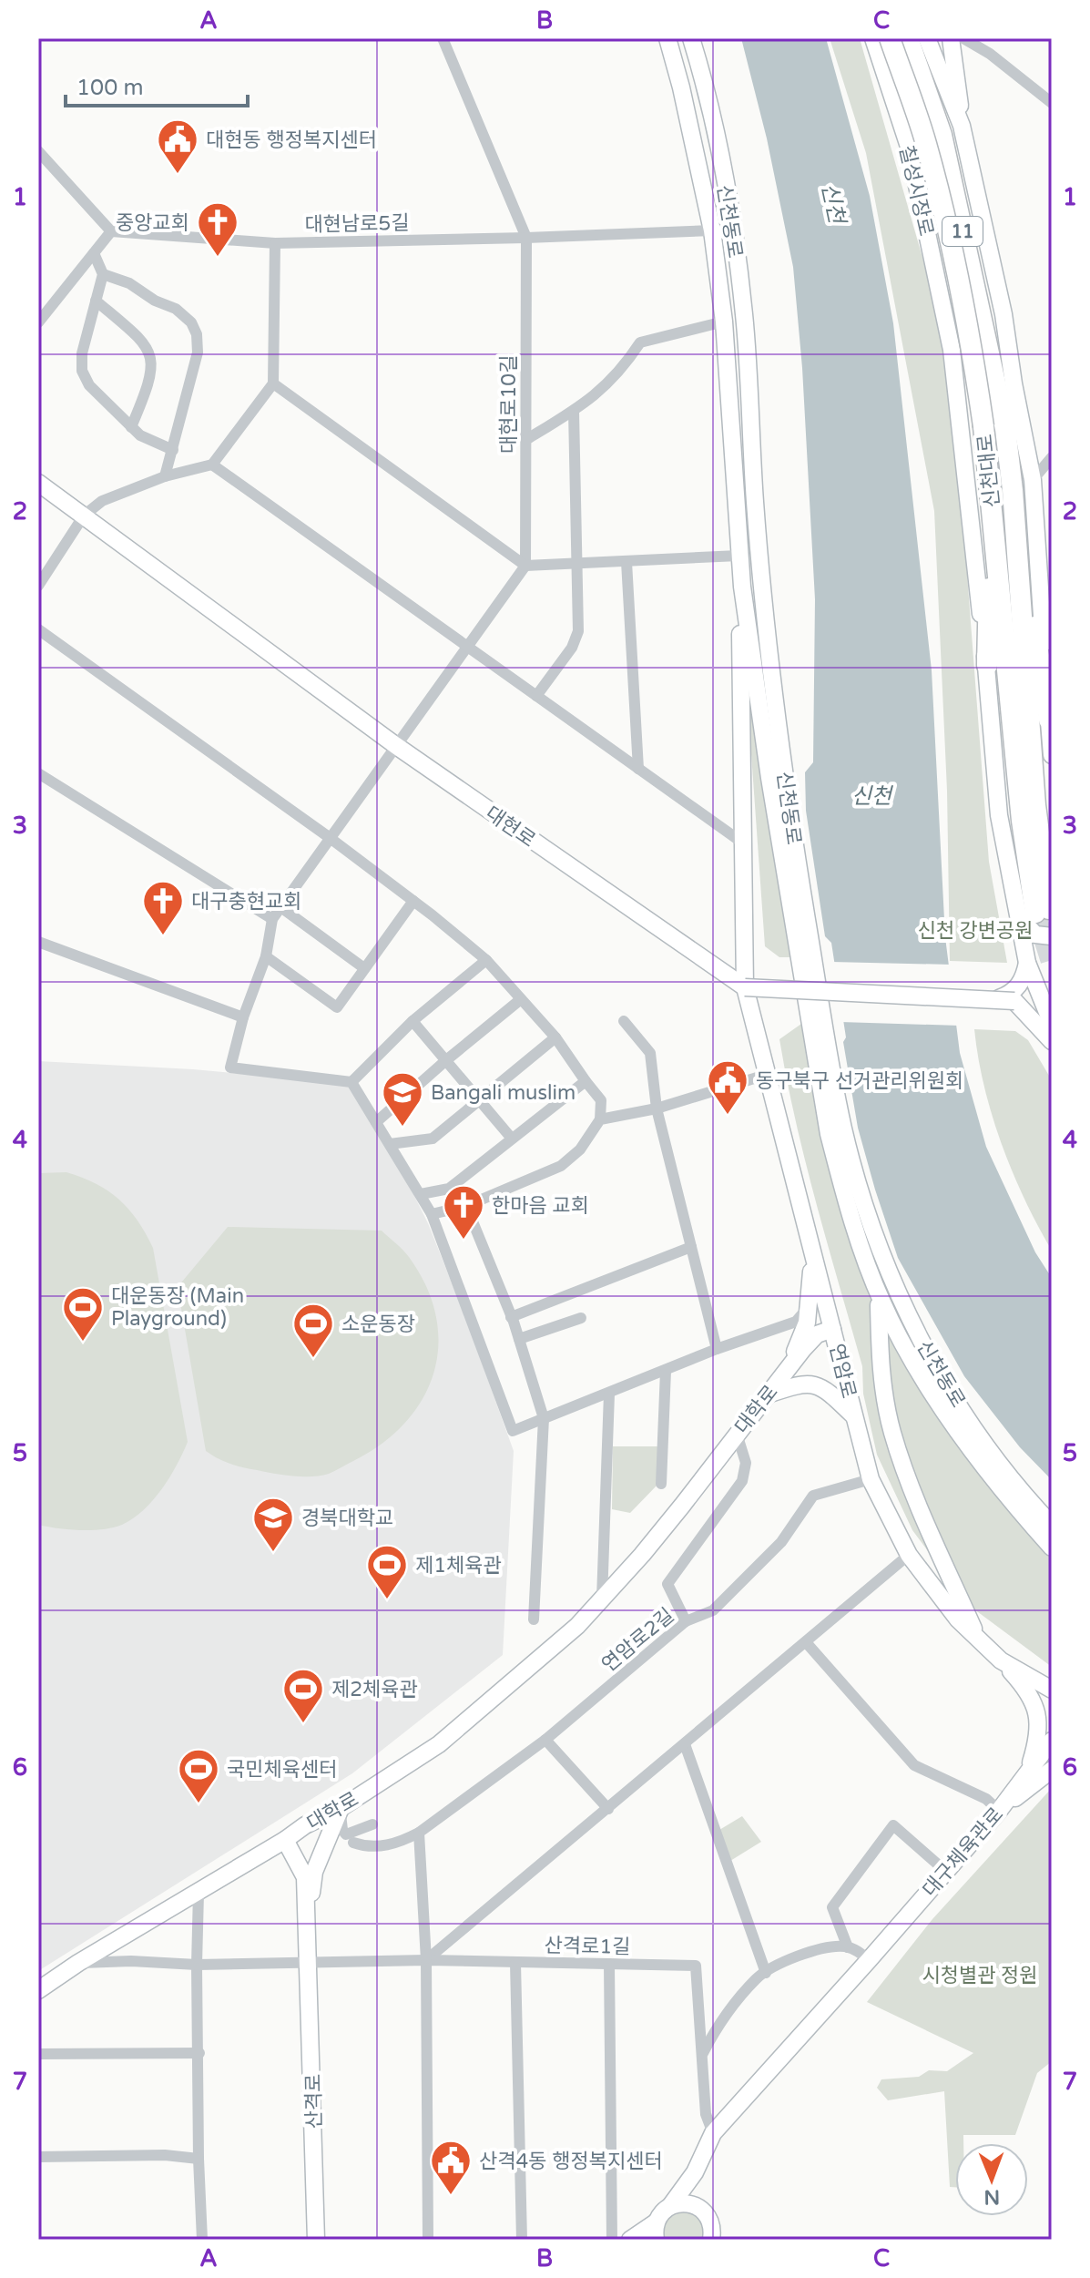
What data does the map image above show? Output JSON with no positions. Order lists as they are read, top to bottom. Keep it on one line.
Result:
{"streets":{"highway":["11","신천대로"],"main road":["칠성시장로","신천동로","대현로","연암로","대학로","대구체육관로","산격로"],"street":["대현남로5길","대현로10길","연암로2길","산격로1길"]},"crossings":[["칠성시장로","신천대로"],["신천동로","대현남로5길"],["신천동로","연암로"],["대현남로5길","대현로10길"],["대현로","연암로"],["연암로","대학로"],["연암로","연암로2길"],["대학로","산격로"],["대구체육관로","산격로1길"],["산격로1길","산격로"]],"water":["신천"],"parks":["신천 강변공원","시청별관 정원"],"places":{"public building":["대현동 행정복지센터","동구북구 선거관리위원회","산격4동 행정복지센터"],"church":["중앙교회","대구충현교회","한마음 교회"],"school or university":["Bangali muslim","경북대학교"],"sports":["대운동장 (Main Playground)","소운동장","제1체육관","제2체육관","국민체육센터"]},"scale_bar":"100 m","north":"bottom","grid":{"columns":["A","B","C"],"rows":["1","2","3","4","5","6","7"]}}
